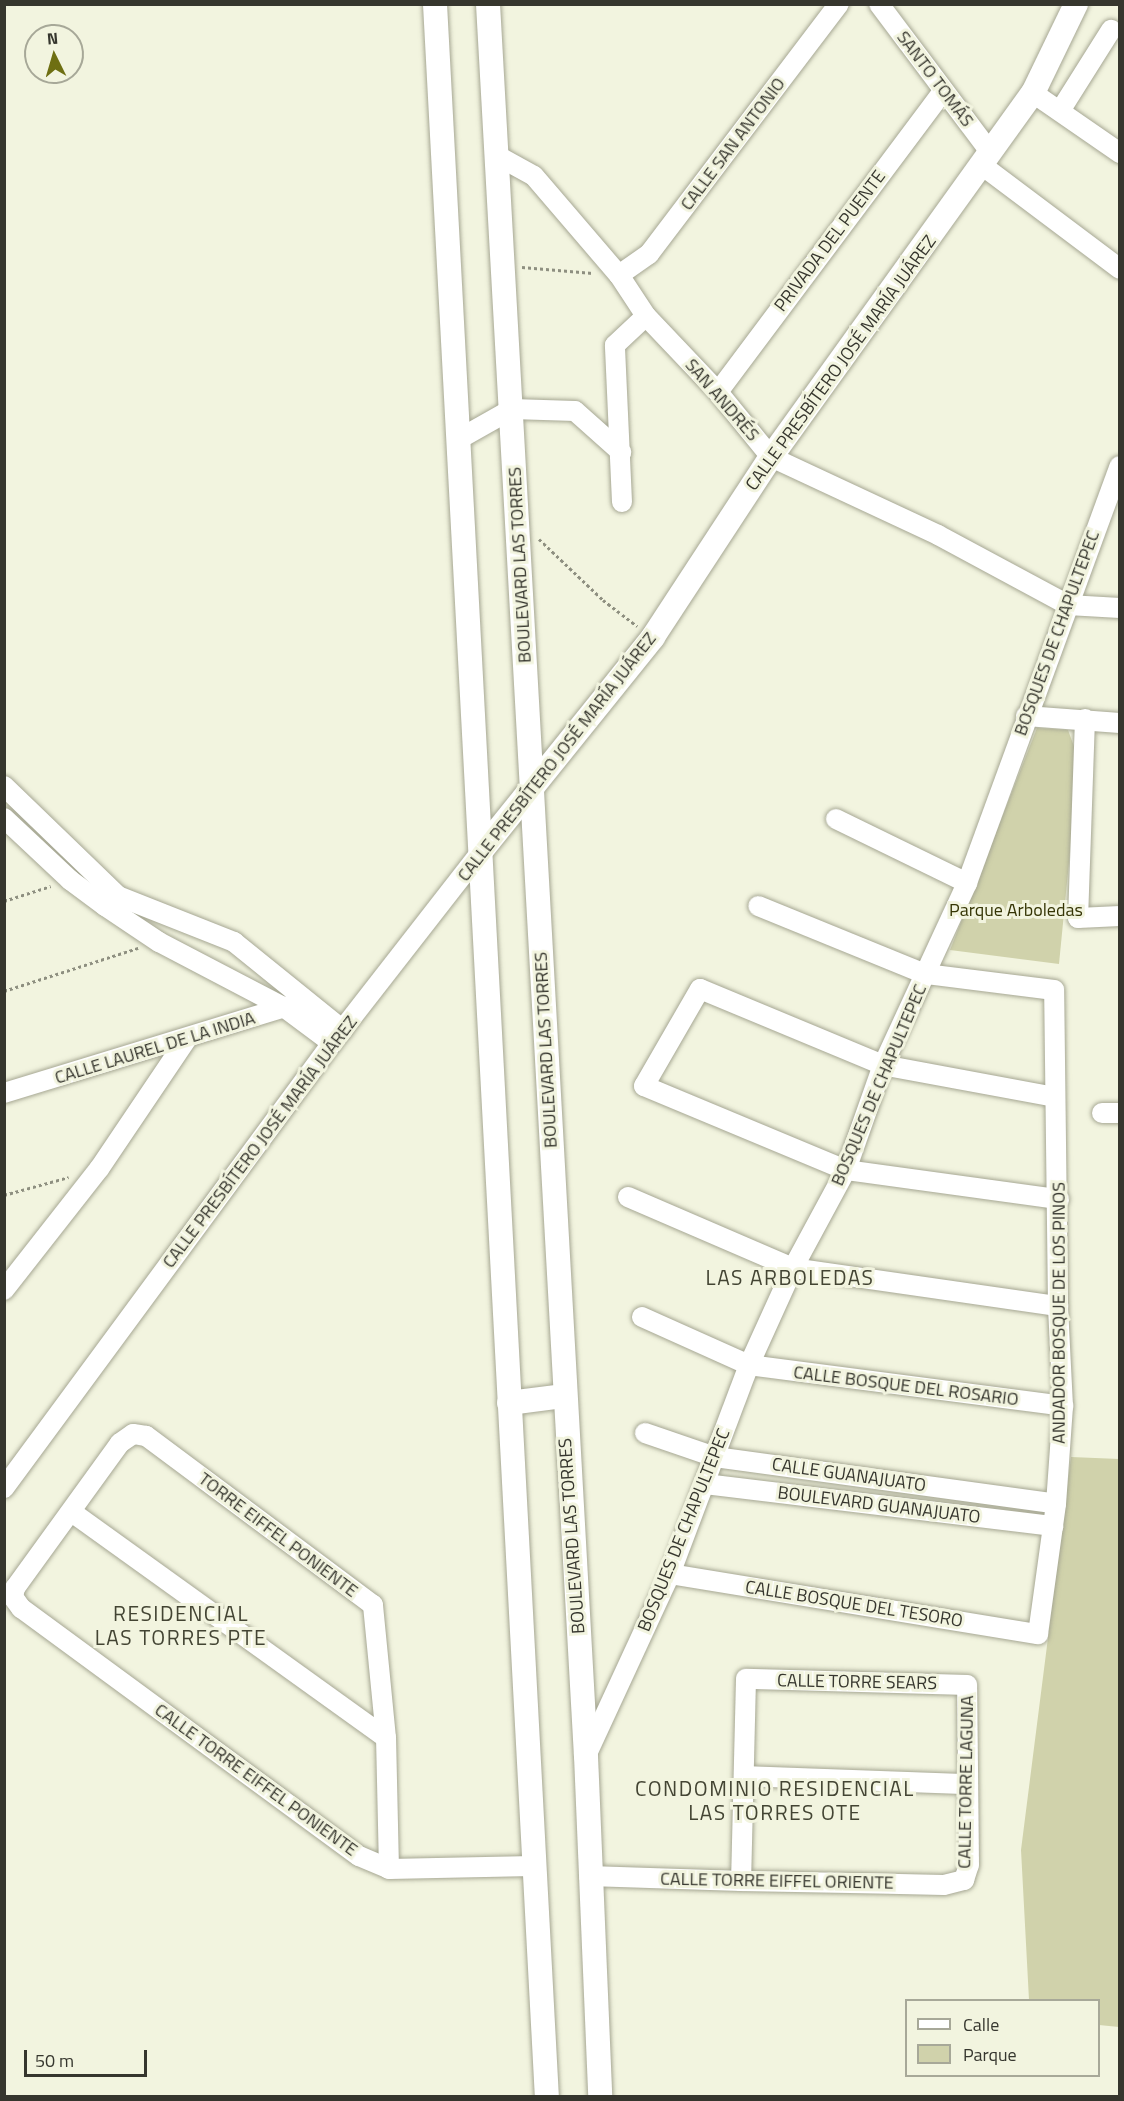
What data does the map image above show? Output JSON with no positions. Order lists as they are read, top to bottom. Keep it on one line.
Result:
{"streets":{"street":["SANTO TOMÁS","CALLE SAN ANTONIO","PRIVADA DEL PUENTE","CALLE PRESBÍTERO JOSÉ MARÍA JUÁREZ","SAN ANDRÉS","BOULEVARD LAS TORRES","BOSQUES DE CHAPULTEPEC","CALLE LAUREL DE LA INDIA","ANDADOR BOSQUE DE LOS PINOS","CALLE BOSQUE DEL ROSARIO","CALLE GUANAJUATO","BOULEVARD GUANAJUATO","TORRE EIFFEL PONIENTE","CALLE BOSQUE DEL TESORO","CALLE TORRE SEARS","CALLE TORRE EIFFEL PONIENTE","CALLE TORRE LAGUNA","CALLE TORRE EIFFEL ORIENTE"]},"crossings":[["SANTO TOMÁS","PRIVADA DEL PUENTE"],["SANTO TOMÁS","CALLE PRESBÍTERO JOSÉ MARÍA JUÁREZ"],["CALLE SAN ANTONIO","SAN ANDRÉS"],["PRIVADA DEL PUENTE","SAN ANDRÉS"],["CALLE PRESBÍTERO JOSÉ MARÍA JUÁREZ","SAN ANDRÉS"],["CALLE PRESBÍTERO JOSÉ MARÍA JUÁREZ","BOULEVARD LAS TORRES"],["SAN ANDRÉS","BOULEVARD LAS TORRES"],["SAN ANDRÉS","BOSQUES DE CHAPULTEPEC"],["BOULEVARD LAS TORRES","BOSQUES DE CHAPULTEPEC"],["BOULEVARD LAS TORRES","CALLE TORRE EIFFEL ORIENTE"],["BOSQUES DE CHAPULTEPEC","ANDADOR BOSQUE DE LOS PINOS"],["BOSQUES DE CHAPULTEPEC","CALLE BOSQUE DEL ROSARIO"],["BOSQUES DE CHAPULTEPEC","CALLE GUANAJUATO"],["BOSQUES DE CHAPULTEPEC","BOULEVARD GUANAJUATO"],["BOSQUES DE CHAPULTEPEC","CALLE BOSQUE DEL TESORO"],["ANDADOR BOSQUE DE LOS PINOS","CALLE BOSQUE DEL ROSARIO"],["ANDADOR BOSQUE DE LOS PINOS","CALLE GUANAJUATO"],["ANDADOR BOSQUE DE LOS PINOS","BOULEVARD GUANAJUATO"],["ANDADOR BOSQUE DE LOS PINOS","CALLE BOSQUE DEL TESORO"],["TORRE EIFFEL PONIENTE","CALLE TORRE EIFFEL PONIENTE"],["CALLE TORRE SEARS","CALLE TORRE LAGUNA"],["CALLE TORRE LAGUNA","CALLE TORRE EIFFEL ORIENTE"]],"districts":["LAS ARBOLEDAS","RESIDENCIAL LAS TORRES PTE","CONDOMINIO RESIDENCIAL LAS TORRES OTE"],"parks":["Parque Arboledas"],"legend":["Calle","Parque"],"scale_bar":"50 m","north":"top"}
